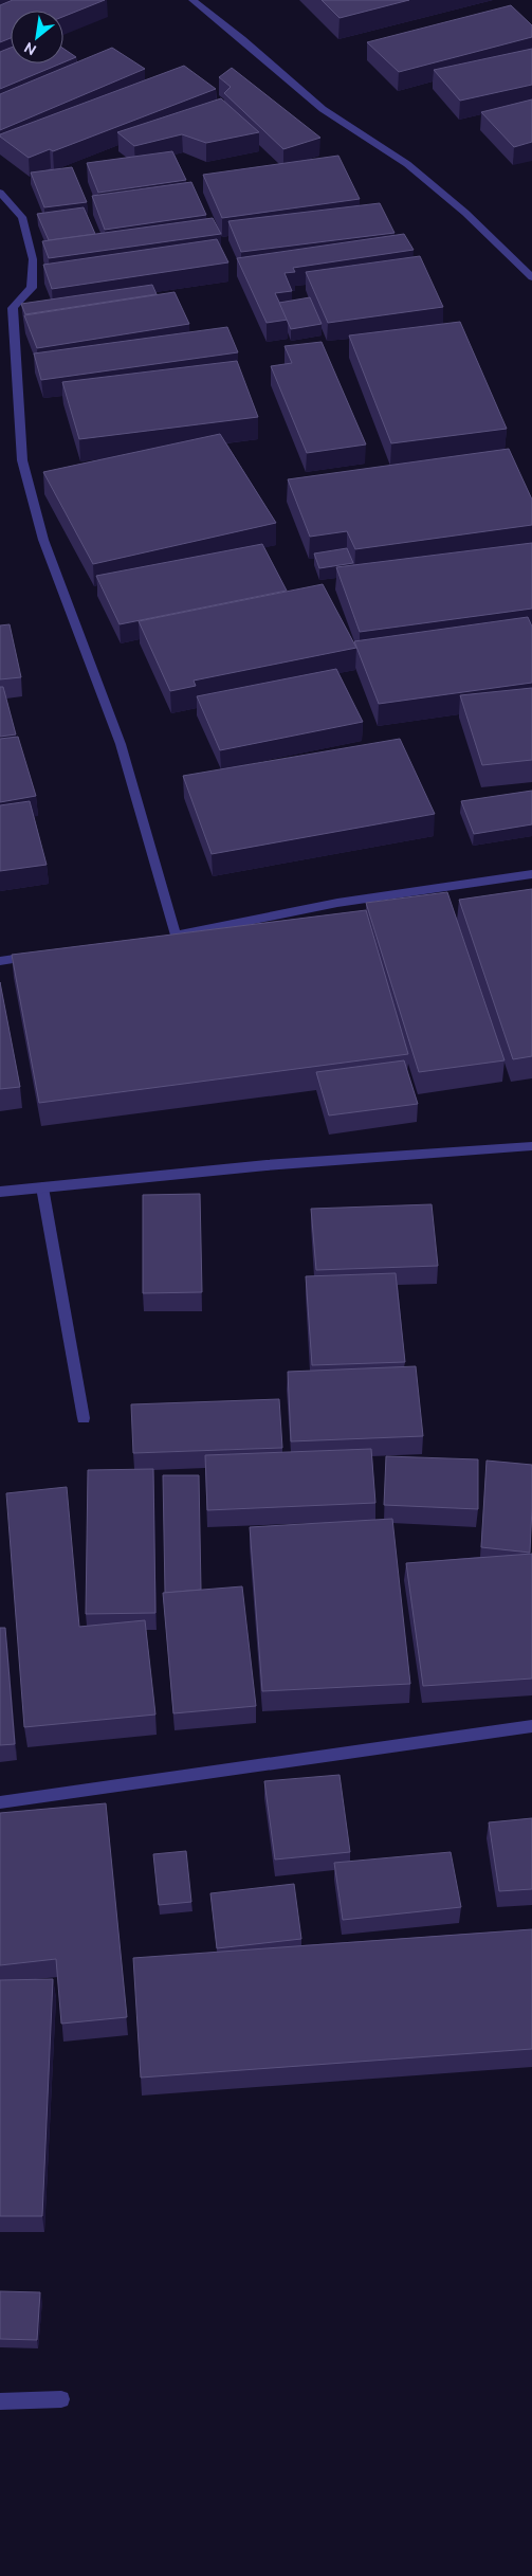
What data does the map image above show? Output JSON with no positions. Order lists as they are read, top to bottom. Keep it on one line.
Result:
{"north":"bottom left"}
